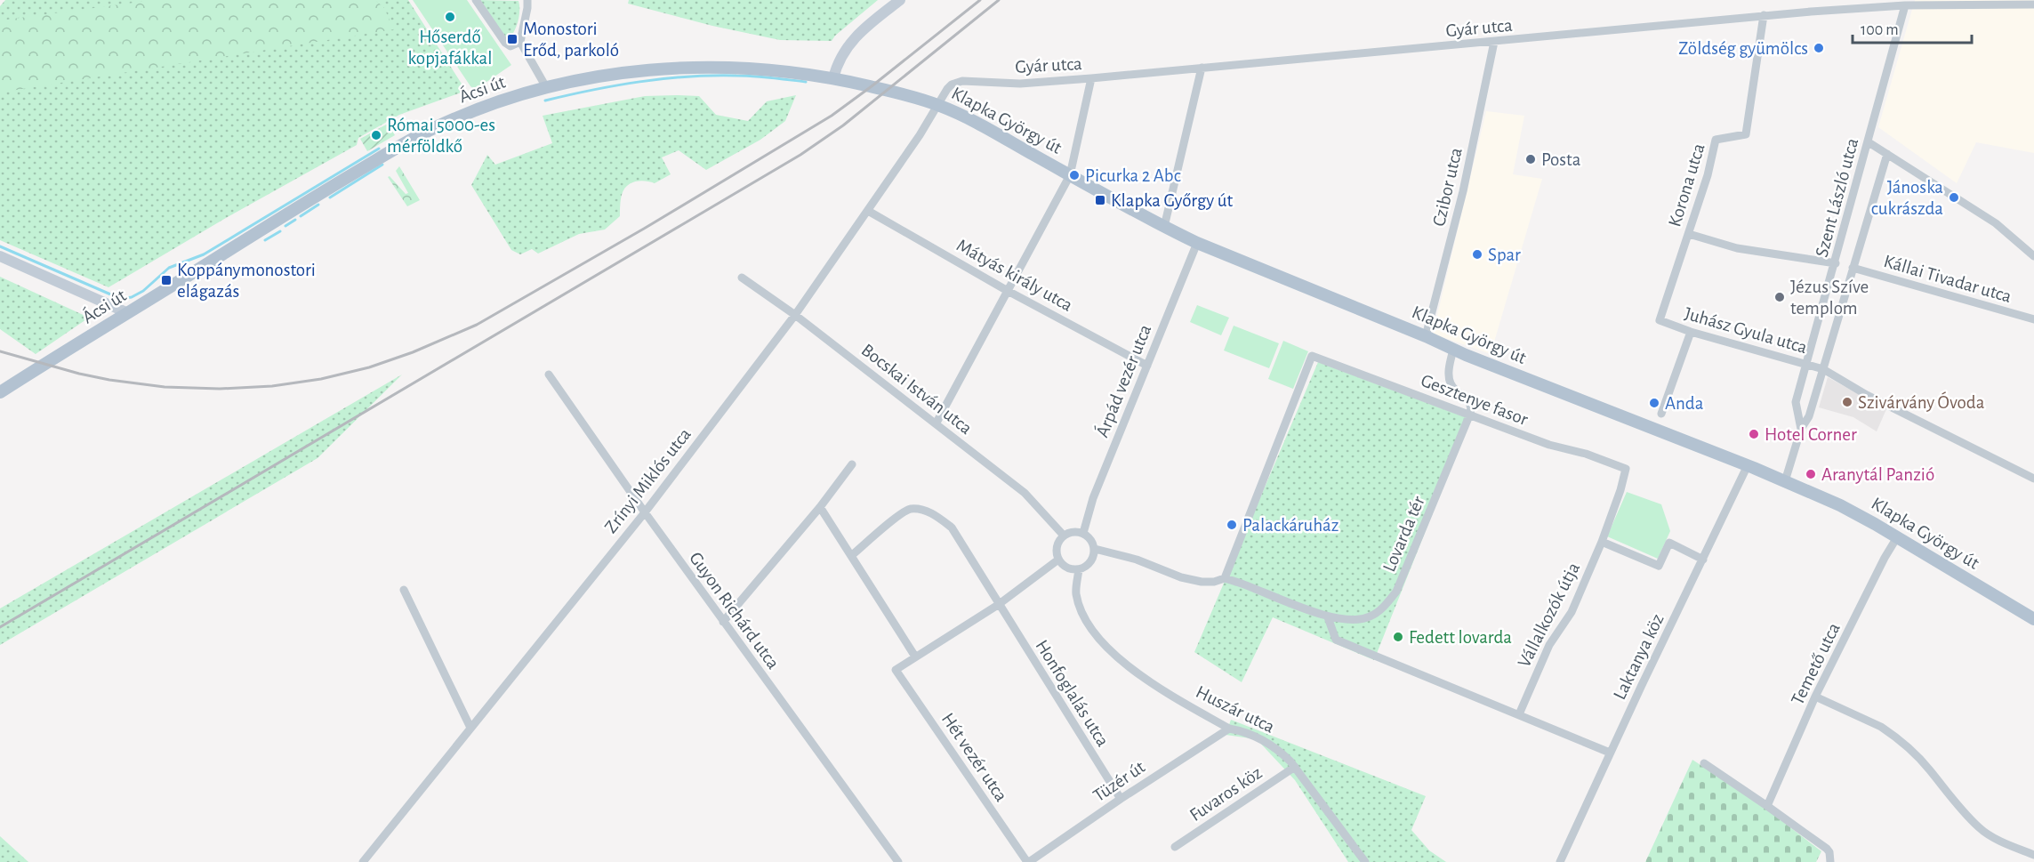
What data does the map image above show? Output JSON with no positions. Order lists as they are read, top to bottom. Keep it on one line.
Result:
{"streets":{"main road":["Ácsi út","Klapka György út"],"street":["Gyár utca","Korona utca","Czibor utca","Szent László utca","Mátyás király utca","Kállai Tivadar utca","Juhász Gyula utca","Árpád vezér utca","Bocskai István utca","Gesztenye fasor","Zrínyi Miklós utca","Lovarda tér","Guyon Richárd utca","Vállalkozók útja","Laktanya köz","Temető utca","Honfoglalás utca","Huszár utca","Hét vezér utca","Tüzér út","Fuvaros köz"]},"crossings":[["Gyár utca","Klapka György út"],["Gyár utca","Korona utca"],["Gyár utca","Czibor utca"],["Gyár utca","Szent László utca"],["Gyár utca","Zrínyi Miklós utca"],["Ácsi út","Klapka György út"],["Klapka György út","Czibor utca"],["Klapka György út","Szent László utca"],["Klapka György út","Árpád vezér utca"],["Klapka György út","Zrínyi Miklós utca"],["Klapka György út","Laktanya köz"],["Klapka György út","Temető utca"],["Korona utca","Juhász Gyula utca"],["Szent László utca","Kállai Tivadar utca"],["Szent László utca","Juhász Gyula utca"],["Mátyás király utca","Árpád vezér utca"],["Mátyás király utca","Zrínyi Miklós utca"],["Árpád vezér utca","Bocskai István utca"],["Árpád vezér utca","Huszár utca"],["Bocskai István utca","Zrínyi Miklós utca"],["Bocskai István utca","Huszár utca"],["Gesztenye fasor","Lovarda tér"],["Gesztenye fasor","Vállalkozók útja"],["Zrínyi Miklós utca","Guyon Richárd utca"],["Honfoglalás utca","Tüzér út"],["Huszár utca","Tüzér út"],["Huszár utca","Fuvaros köz"],["Hét vezér utca","Tüzér út"]],"places":{"other":["Hőserdő kopjafákkal","Zöldség gyümölcs","Római 5000-es mérföldkő","Posta","Picurka 2 Abc","Jánoska cukrászda","Spar","Jézus Szíve templom","Szivárvány Óvoda","Anda","Hotel Corner","Aranytál Panzió","Palackáruház","Fedett lovarda"],"transit":["Monostori Erőd, parkoló","Klapka Győrgy út","Koppánymonostori elágazás"]},"scale_bar":"100 m"}
